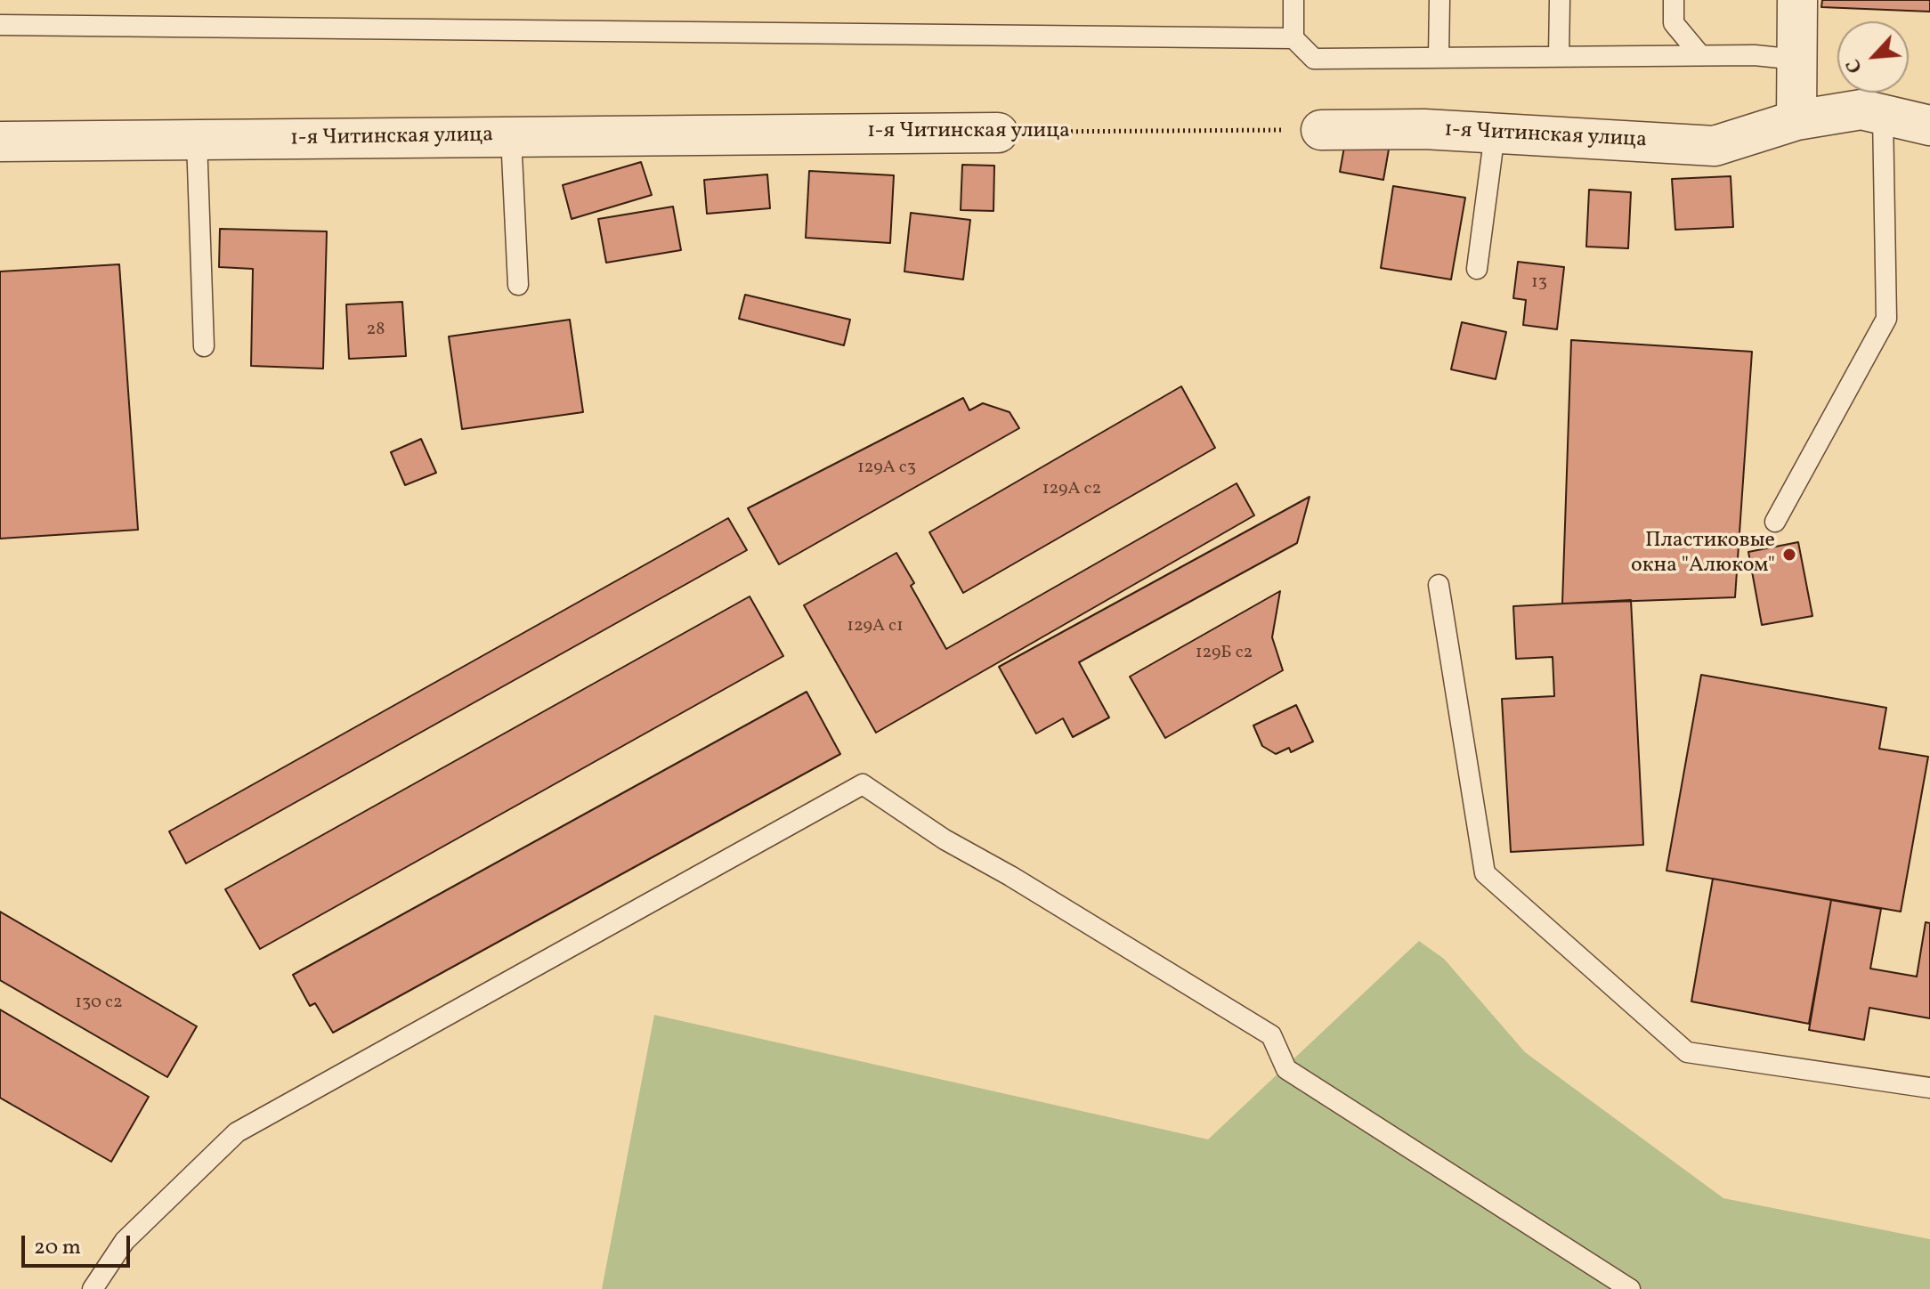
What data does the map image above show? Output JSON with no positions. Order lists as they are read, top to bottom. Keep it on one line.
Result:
{"streets":{"street":["1-я Читинская улица"]},"places":["Пластиковые окна \"Алюком\""],"house_numbers":["13","28","129А с3","129А с2","129А с1","129Б с2","130 с2"],"scale_bar":"20 m","north":"bottom left"}
